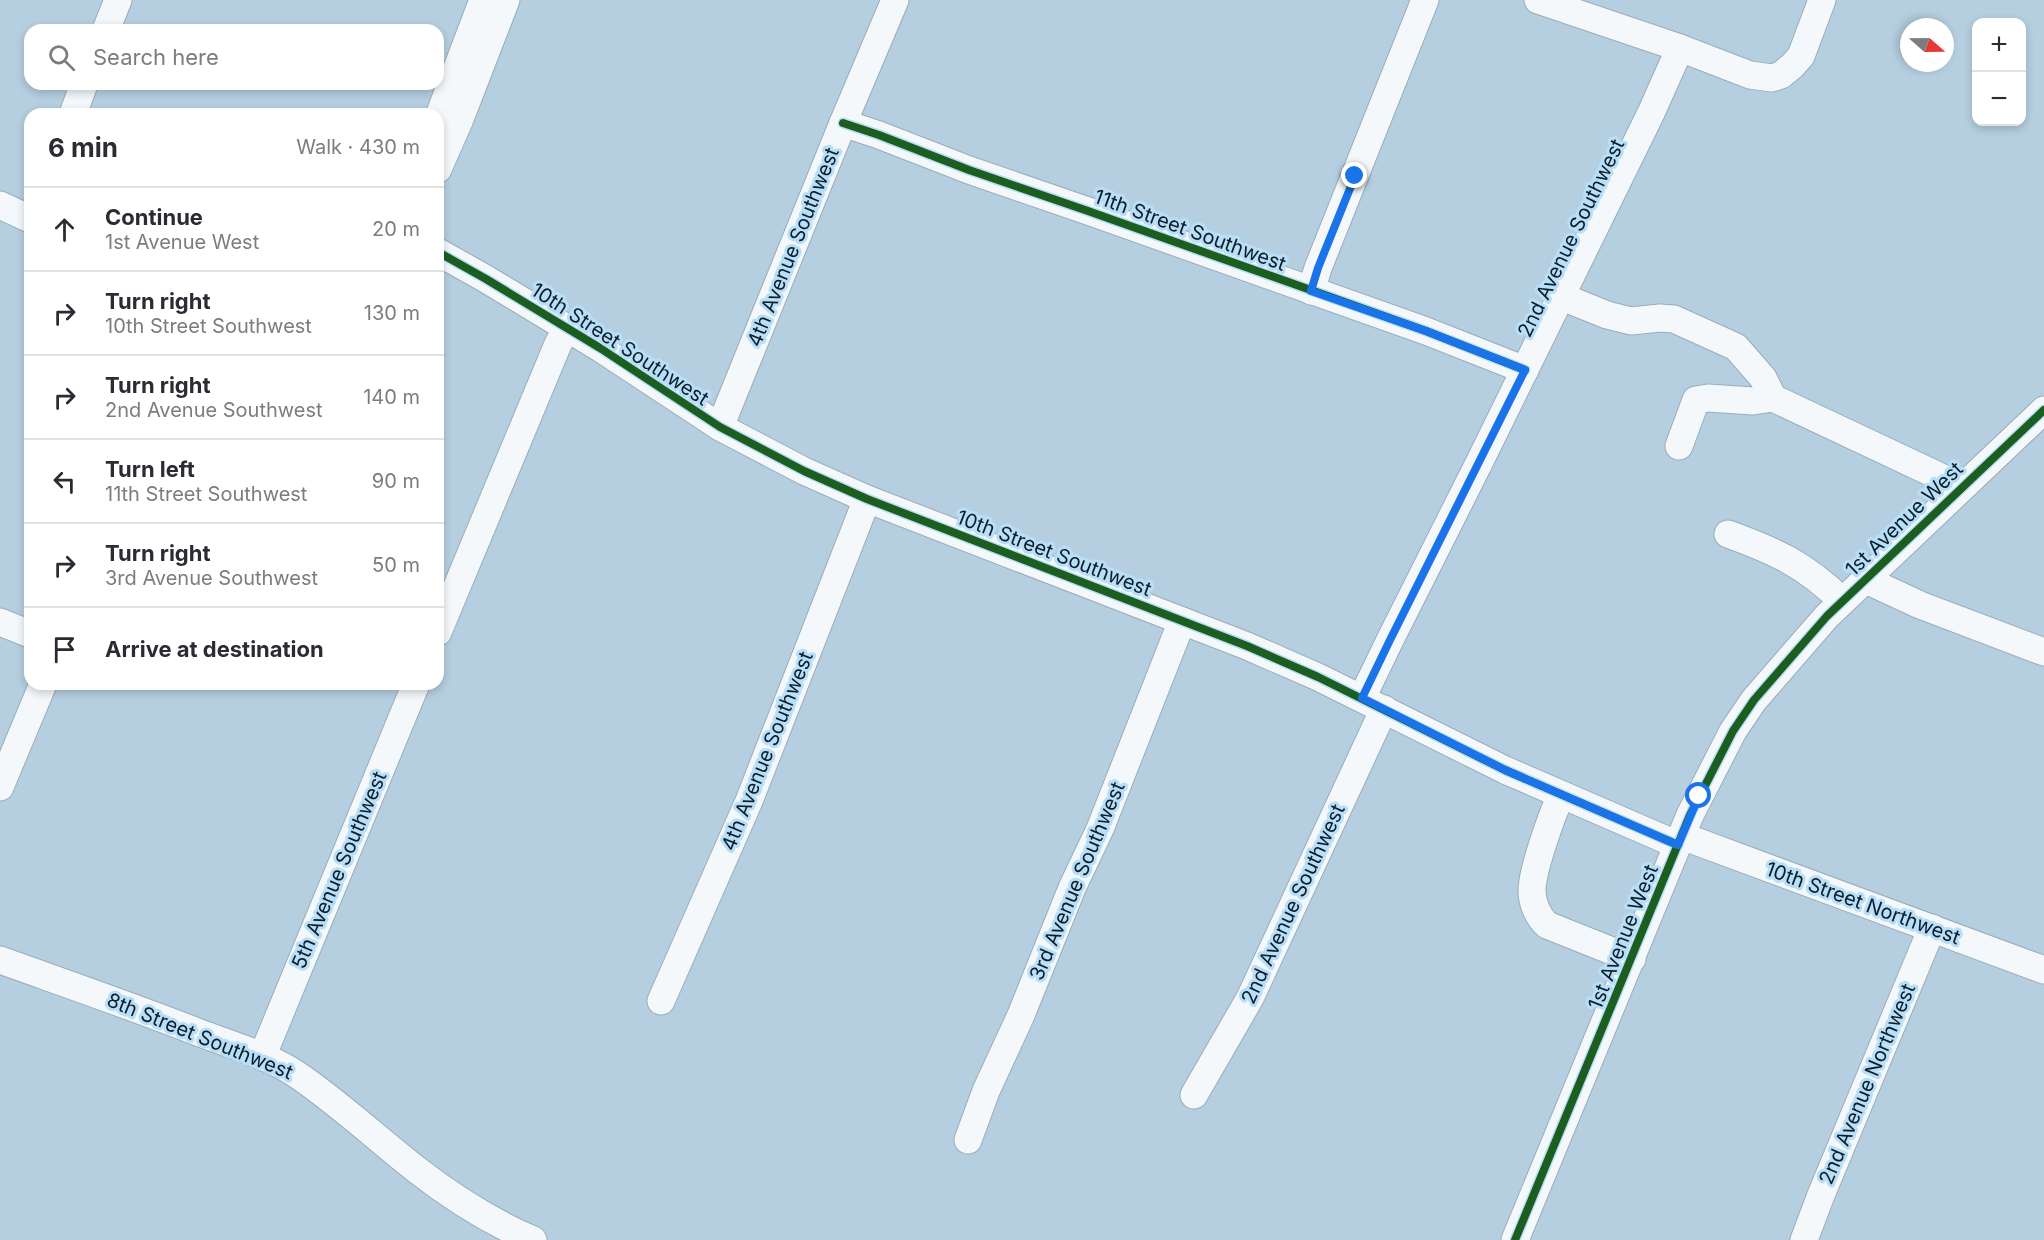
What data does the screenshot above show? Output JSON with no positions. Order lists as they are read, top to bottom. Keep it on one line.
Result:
{"streets":{"street":["11th Street Southwest","2nd Avenue Southwest","4th Avenue Southwest","10th Street Southwest","1st Avenue West","5th Avenue Southwest","3rd Avenue Southwest","10th Street Northwest","8th Street Southwest","2nd Avenue Northwest"]},"crossings":[["11th Street Southwest","2nd Avenue Southwest"],["11th Street Southwest","4th Avenue Southwest"],["2nd Avenue Southwest","10th Street Southwest"],["4th Avenue Southwest","10th Street Southwest"],["10th Street Southwest","1st Avenue West"],["10th Street Southwest","3rd Avenue Southwest"],["10th Street Southwest","10th Street Northwest"],["1st Avenue West","10th Street Northwest"],["5th Avenue Southwest","8th Street Southwest"],["10th Street Northwest","2nd Avenue Northwest"]],"north":"right","page":{"map_buttons":["+","−"],"search":"Search here","heading":["6 min","Walk · 430 m"],"list":[["Continue","1st Avenue West","20 m"],["Turn right","10th Street Southwest","130 m"],["Turn right","2nd Avenue Southwest","140 m"],["Turn left","11th Street Southwest","90 m"],["Turn right","3rd Avenue Southwest","50 m"],"Arrive at destination"]}}
